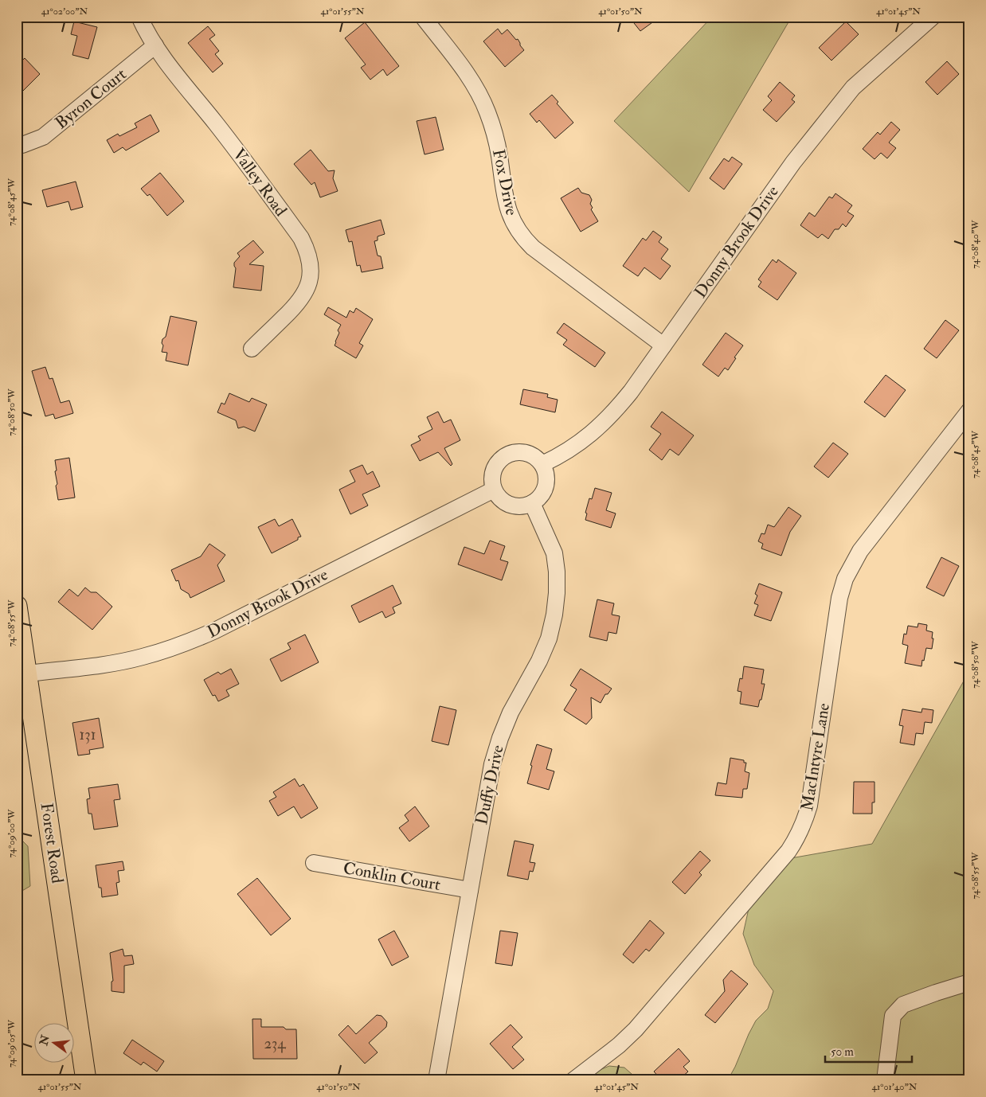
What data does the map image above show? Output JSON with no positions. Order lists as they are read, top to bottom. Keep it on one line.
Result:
{"streets":{"main road":["Forest Road"],"street":["Byron Court","Valley Road","Fox Drive","Donny Brook Drive","MacIntyre Lane","Duffy Drive","Conklin Court"]},"crossings":[["Byron Court","Valley Road"],["Fox Drive","Donny Brook Drive"],["Donny Brook Drive","Duffy Drive"],["Donny Brook Drive","Forest Road"],["Duffy Drive","Conklin Court"]],"house_numbers":["131","234"],"scale_bar":"50 m","north":"left","coordinates":["41°02'00\"N","41°01'55\"N","41°01'50\"N","41°01'45\"N","74°08'45\"W","74°08'40\"W","74°08'50\"W","74°08'55\"W","74°09'00\"W","74°09'05\"W","41°01'40\"N"]}
